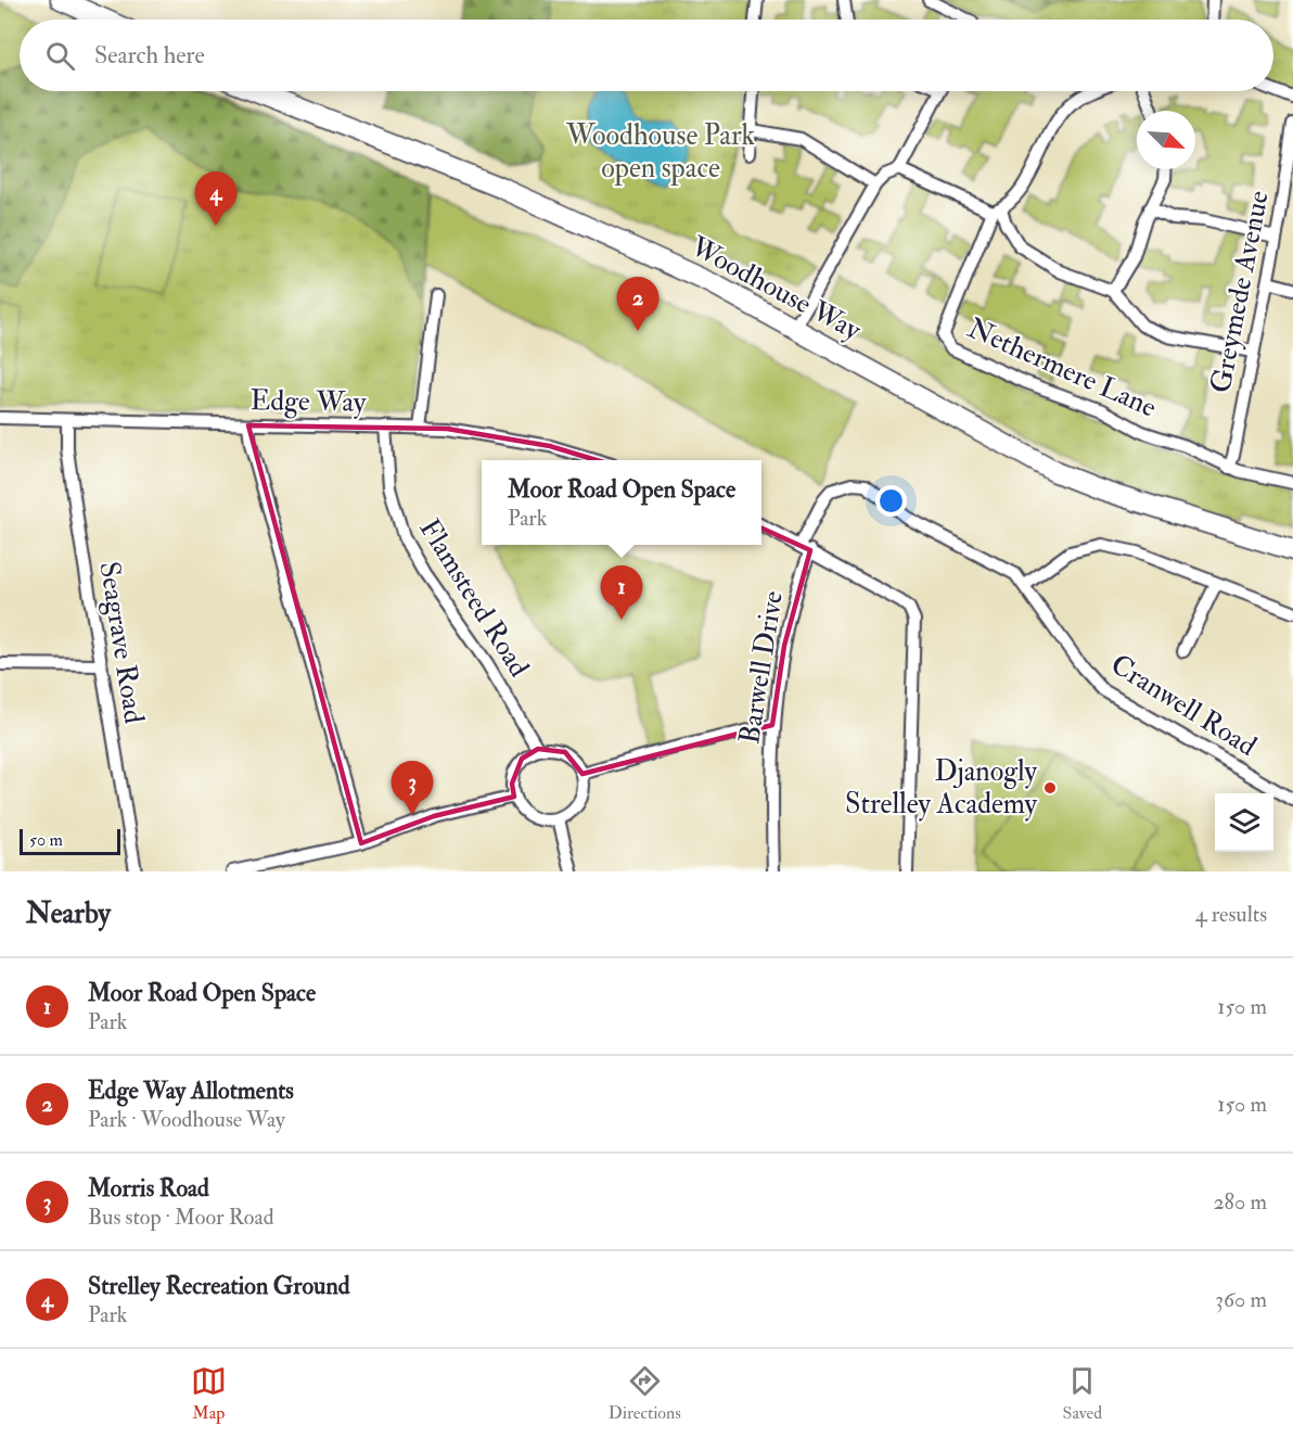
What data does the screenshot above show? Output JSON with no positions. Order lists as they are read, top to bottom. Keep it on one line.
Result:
{"streets":{"main road":["Woodhouse Way"],"street":["Greymede Avenue","Nethermere Lane","Edge Way","Flamsteed Road","Seagrave Road","Barwell Drive","Cranwell Road"]},"crossings":[["Greymede Avenue","Nethermere Lane"],["Edge Way","Flamsteed Road"],["Edge Way","Seagrave Road"],["Barwell Drive","Cranwell Road"]],"parks":["Woodhouse Park open space"],"places":["Djanogly Strelley Academy"],"scale_bar":"50 m","north":"bottom right","page":{"search":"Search here","pins":["4","2","1","3"],"popup":["Moor Road Open Space","Park"],"scale":"50 m","heading":["Nearby","4 results"],"list":[{"mark":"1","name":"Moor Road Open Space","note":"Park","value":"150 m"},{"mark":"2","name":"Edge Way Allotments","note":"Park · Woodhouse Way","value":"150 m"},{"mark":"3","name":"Morris Road","note":"Bus stop · Moor Road","value":"280 m"},{"mark":"4","name":"Strelley Recreation Ground","note":"Park","value":"360 m"}],"nav":["Map","Directions","Saved"]}}
